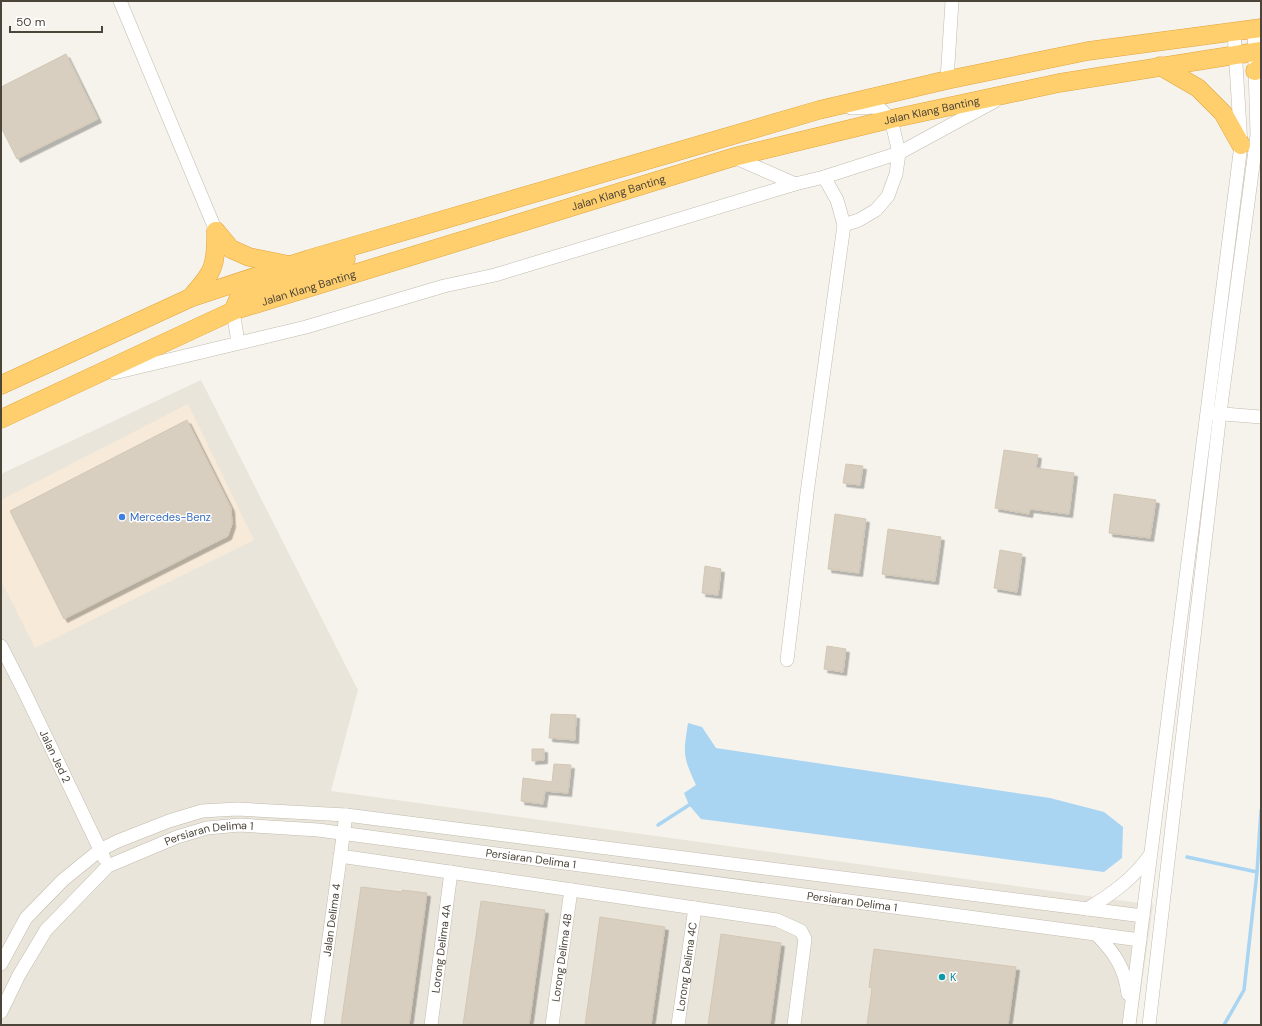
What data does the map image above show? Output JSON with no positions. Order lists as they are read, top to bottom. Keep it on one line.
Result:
{"streets":{"highway":["Jalan Klang Banting"],"street":["Jalan Jed 2","Persiaran Delima 1","Jalan Delima 4","Lorong Delima 4A","Lorong Delima 4B","Lorong Delima 4C"]},"crossings":[["Jalan Jed 2","Persiaran Delima 1"],["Persiaran Delima 1","Jalan Delima 4"]],"places":["Mercedes-Benz","K"],"scale_bar":"50 m"}
